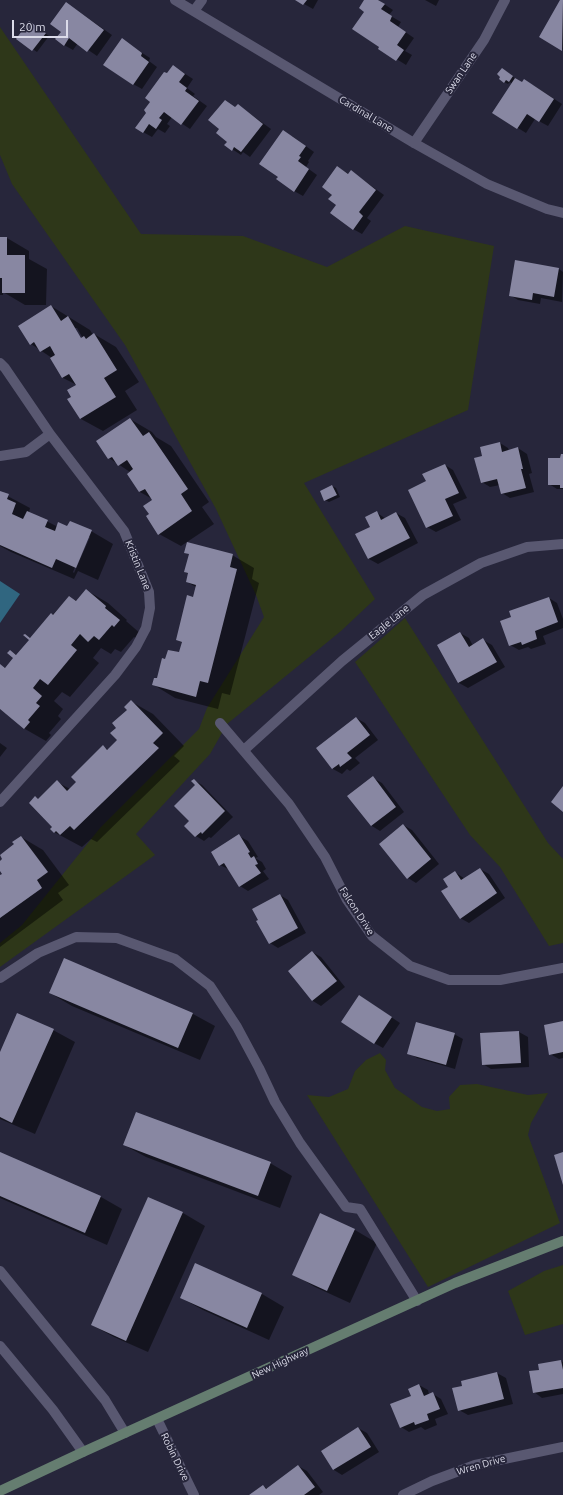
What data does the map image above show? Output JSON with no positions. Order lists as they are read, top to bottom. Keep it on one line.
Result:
{"streets":{"street":["Swan Lane","Cardinal Lane","Kristin Lane","Eagle Lane","Falcon Drive","New Highway","Robin Drive","Wren Drive"]},"crossings":[["Swan Lane","Cardinal Lane"],["Eagle Lane","Falcon Drive"],["New Highway","Robin Drive"]],"scale_bar":"20 m"}
